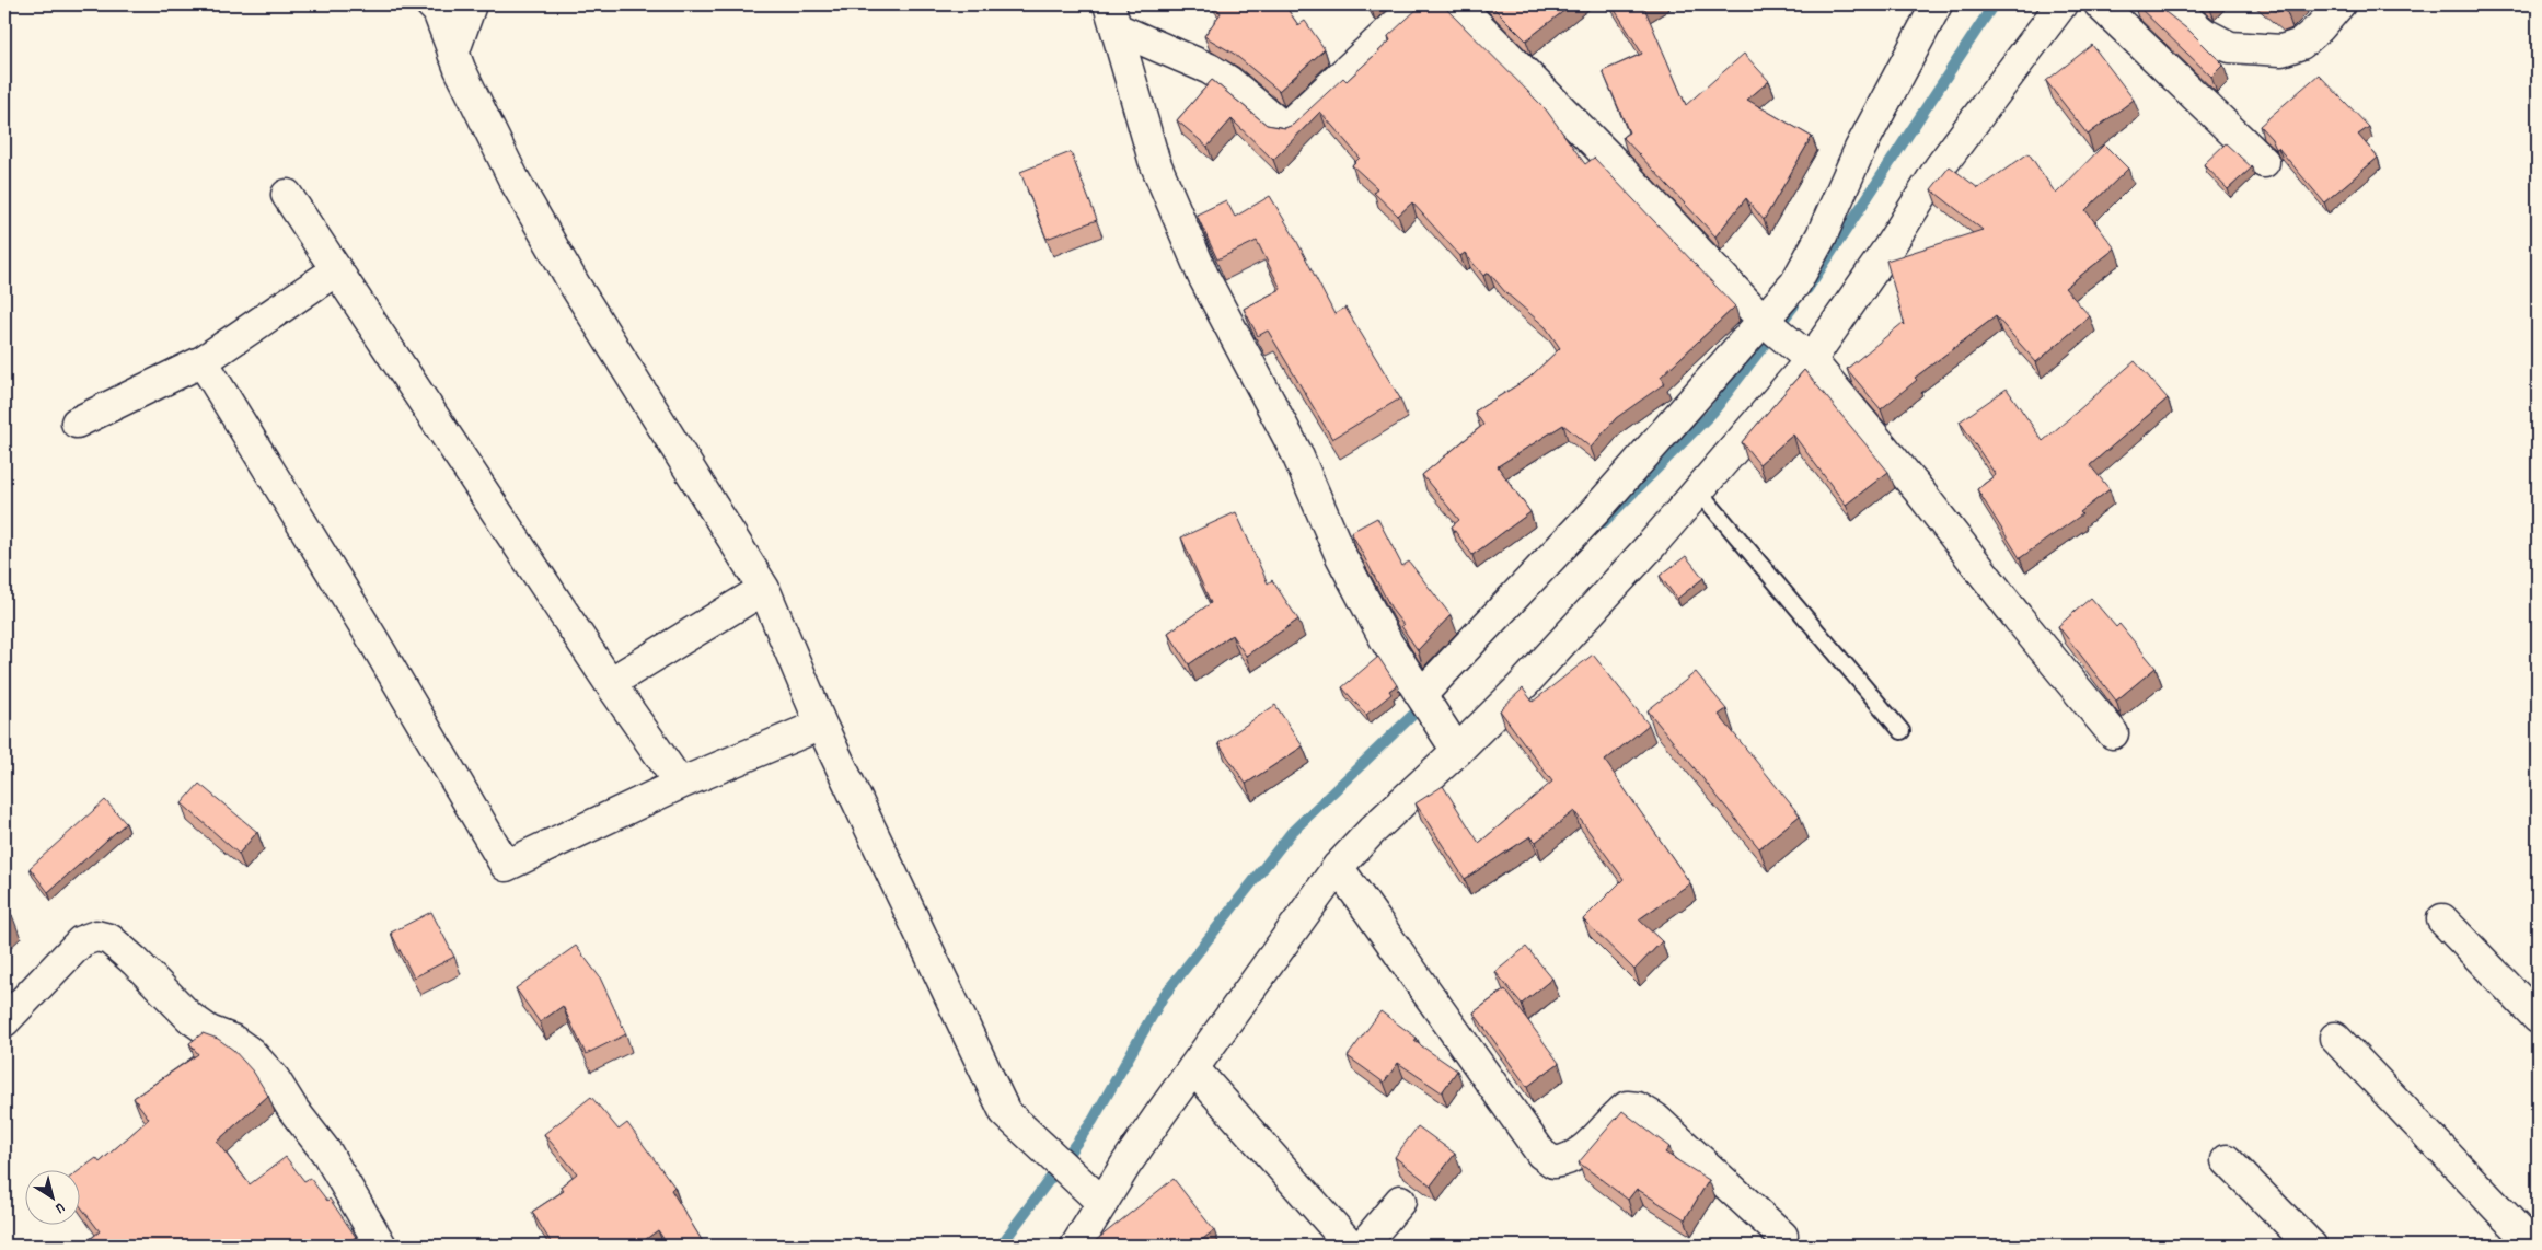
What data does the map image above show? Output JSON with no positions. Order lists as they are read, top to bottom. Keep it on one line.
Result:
{"north":"bottom right"}
